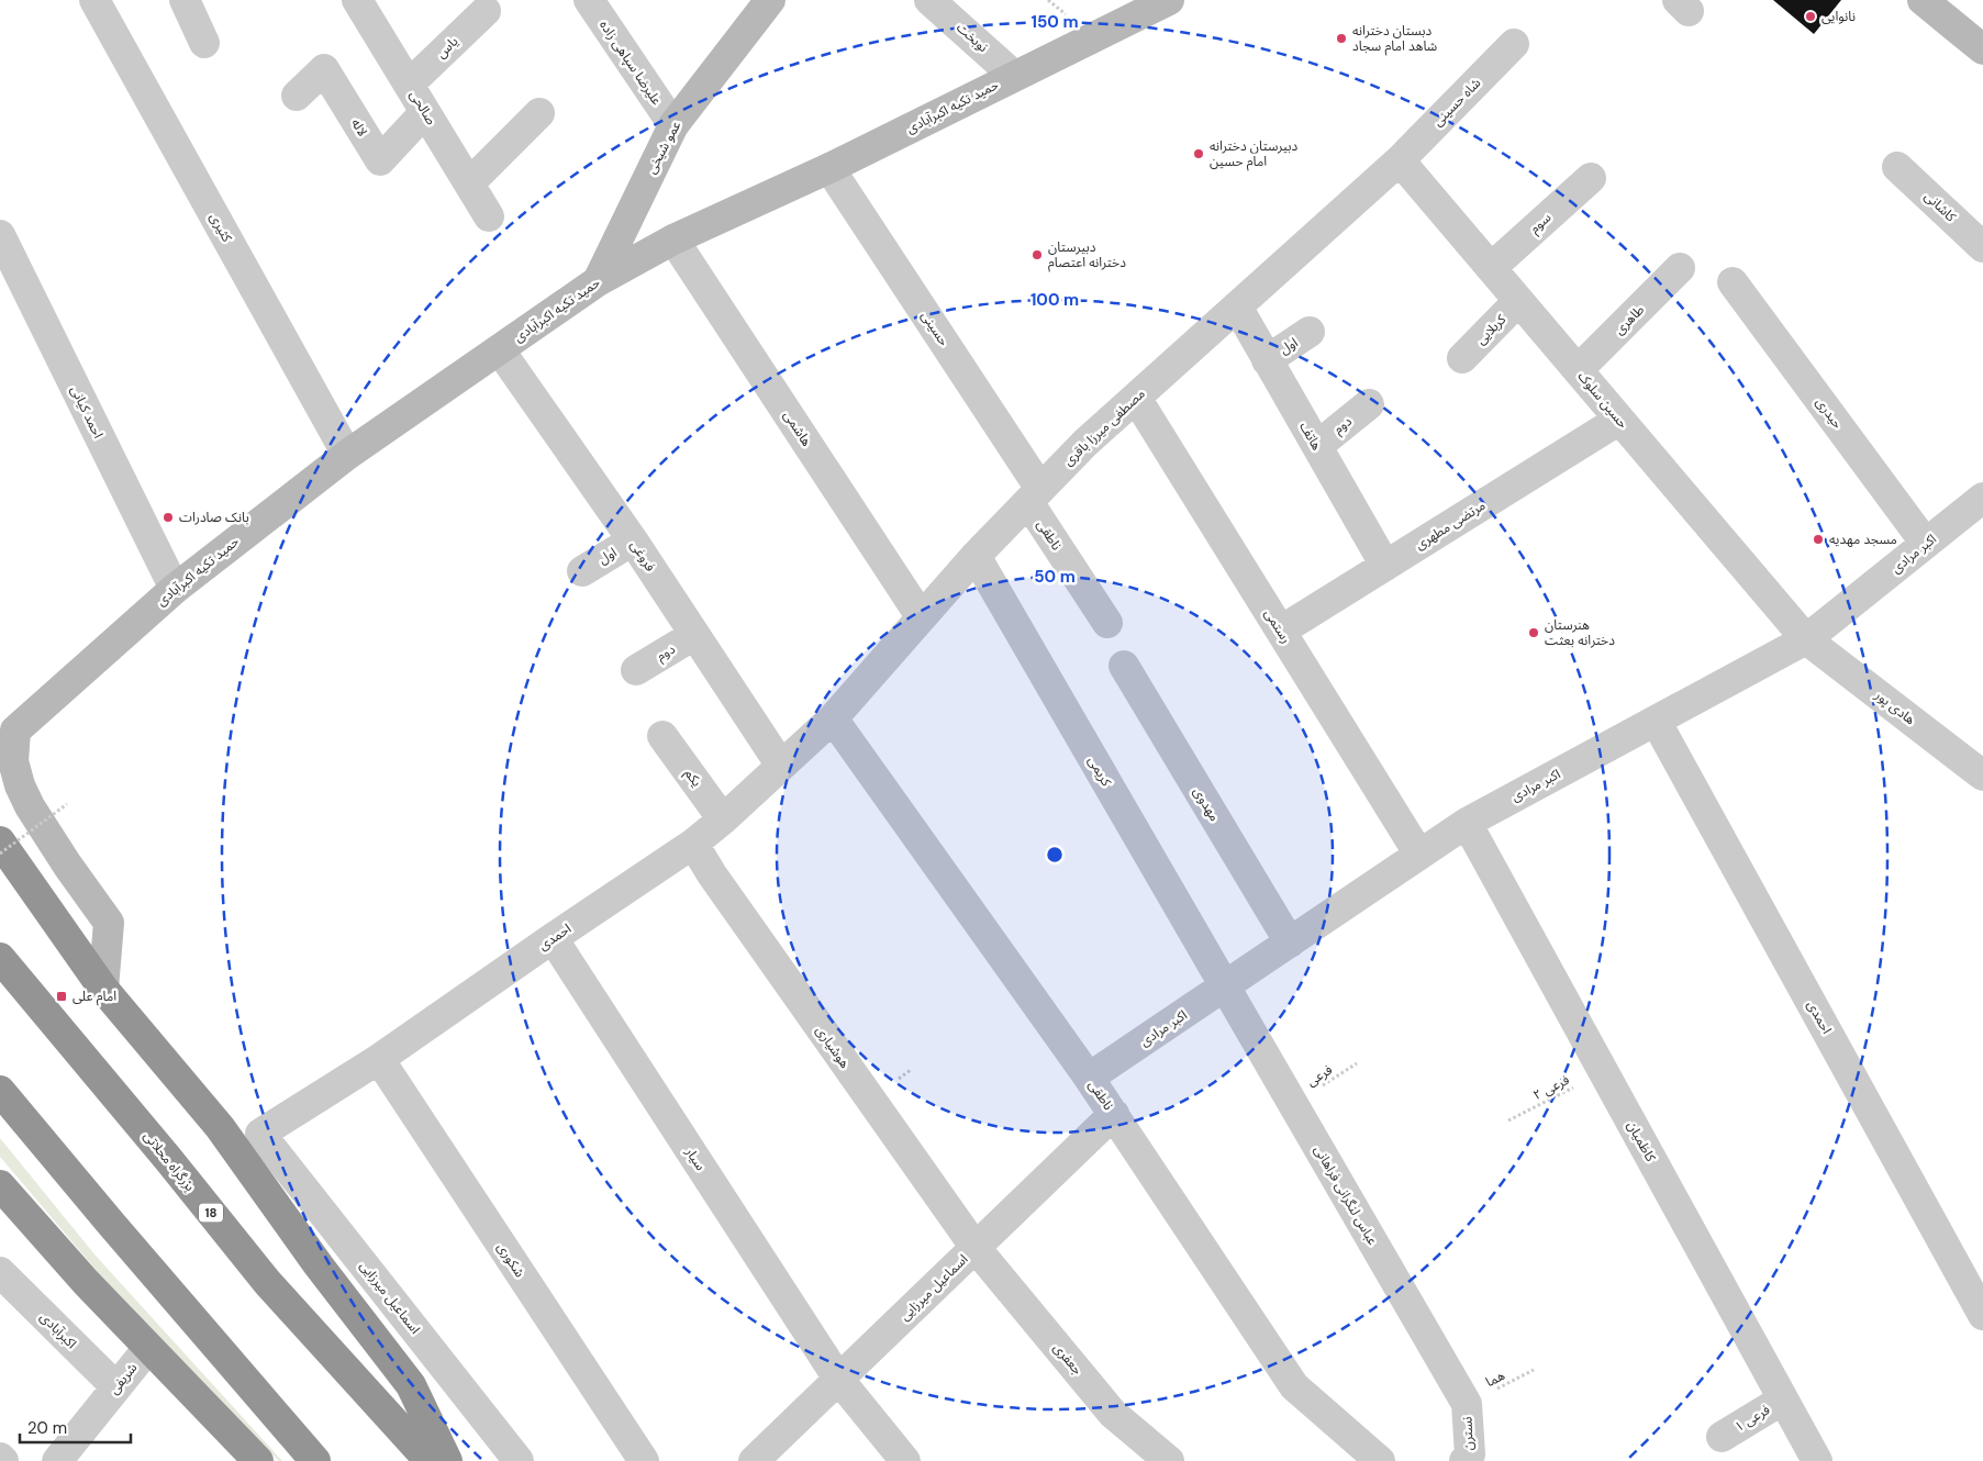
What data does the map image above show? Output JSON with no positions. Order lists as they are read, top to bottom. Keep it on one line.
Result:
{"streets":{"highway":["بزرگراه محلاتی","18"],"main road":["حمید تکیه اکبرآبادی","عمو شیخی"],"street":["نوبخت","یاس","علیرضا سپاهی زاده","شاه حسینی","صالحی","لاله","کاشانی","سوم","کثیری","طاهری","حسینی","کربلایی","اول","حسین سلوک","احمد کیانی","حیدری","دوم","مصطفی میرزا باقری","هاشمی","هاتف","مرتضی مطهری","ناطقی","اکبر مرادی","فروغی","رستمی","هادی پور","کریمی","یکم","مهدوی","احمدی","هوشیاری","کاظمیان","سیار","عباس لنگرانی فراهانی","شکوری","اسماعیل میرزایی","اکبرآبادی","جعفری","شریفی","فرعی ۱","نسترن"],"path":["فرعی","فرعی ۲","هما"]},"crossings":[["نوبخت","حمید تکیه اکبرآبادی"],["یاس","صالحی"],["علیرضا سپاهی زاده","عمو شیخی"],["شاه حسینی","حسین سلوک"],["شاه حسینی","مصطفی میرزا باقری"],["حمید تکیه اکبرآبادی","عمو شیخی"],["حمید تکیه اکبرآبادی","کثیری"],["حمید تکیه اکبرآبادی","حسینی"],["حمید تکیه اکبرآبادی","احمد کیانی"],["حمید تکیه اکبرآبادی","هاشمی"],["حمید تکیه اکبرآبادی","فروغی"],["صالحی","لاله"],["سوم","حسین سلوک"],["طاهری","حسین سلوک"],["حسینی","مصطفی میرزا باقری"],["حسینی","ناطقی"],["کربلایی","حسین سلوک"],["اول","هاتف"],["اول","فروغی"],["حسین سلوک","مصطفی میرزا باقری"],["حسین سلوک","مرتضی مطهری"],["حسین سلوک","اکبر مرادی"],["حسین سلوک","هادی پور"],["حیدری","اکبر مرادی"],["دوم","هاتف"],["دوم","فروغی"],["مصطفی میرزا باقری","هاشمی"],["مصطفی میرزا باقری","هاتف"],["مصطفی میرزا باقری","ناطقی"],["مصطفی میرزا باقری","رستمی"],["مصطفی میرزا باقری","کریمی"],["مصطفی میرزا باقری","احمدی"],["هاتف","مرتضی مطهری"],["مرتضی مطهری","رستمی"],["ناطقی","اکبر مرادی"],["ناطقی","احمدی"],["ناطقی","اسماعیل میرزایی"],["اکبر مرادی","رستمی"],["اکبر مرادی","هادی پور"],["اکبر مرادی","کریمی"],["اکبر مرادی","مهدوی"],["اکبر مرادی","احمدی"],["اکبر مرادی","کاظمیان"],["اکبر مرادی","عباس لنگرانی فراهانی"],["فروغی","احمدی"],["کریمی","عباس لنگرانی فراهانی"],["یکم","احمدی"],["احمدی","هوشیاری"],["احمدی","سیار"],["احمدی","شکوری"],["احمدی","اسماعیل میرزایی"],["هوشیاری","اسماعیل میرزایی"],["هوشیاری","جعفری"],["فرعی","عباس لنگرانی فراهانی"],["فرعی ۲","کاظمیان"],["کاظمیان","فرعی ۱"],["سیار","اسماعیل میرزایی"],["عباس لنگرانی فراهانی","هما"],["عباس لنگرانی فراهانی","نسترن"],["اسماعیل میرزایی","جعفری"],["اکبرآبادی","شریفی"],["هما","نسترن"]],"places":{"other":["نانوایی","دبستان دخترانه شاهد امام سجاد","دبیرستان دخترانه امام حسین","دبیرستان دخترانه اعتصام","بانک صادرات","مسجد مهدیه","هنرستان دخترانه بعثت"],"transit":["امام علی"]},"scale_bar":"20 m","rings":["150 m","100 m","50 m"]}
